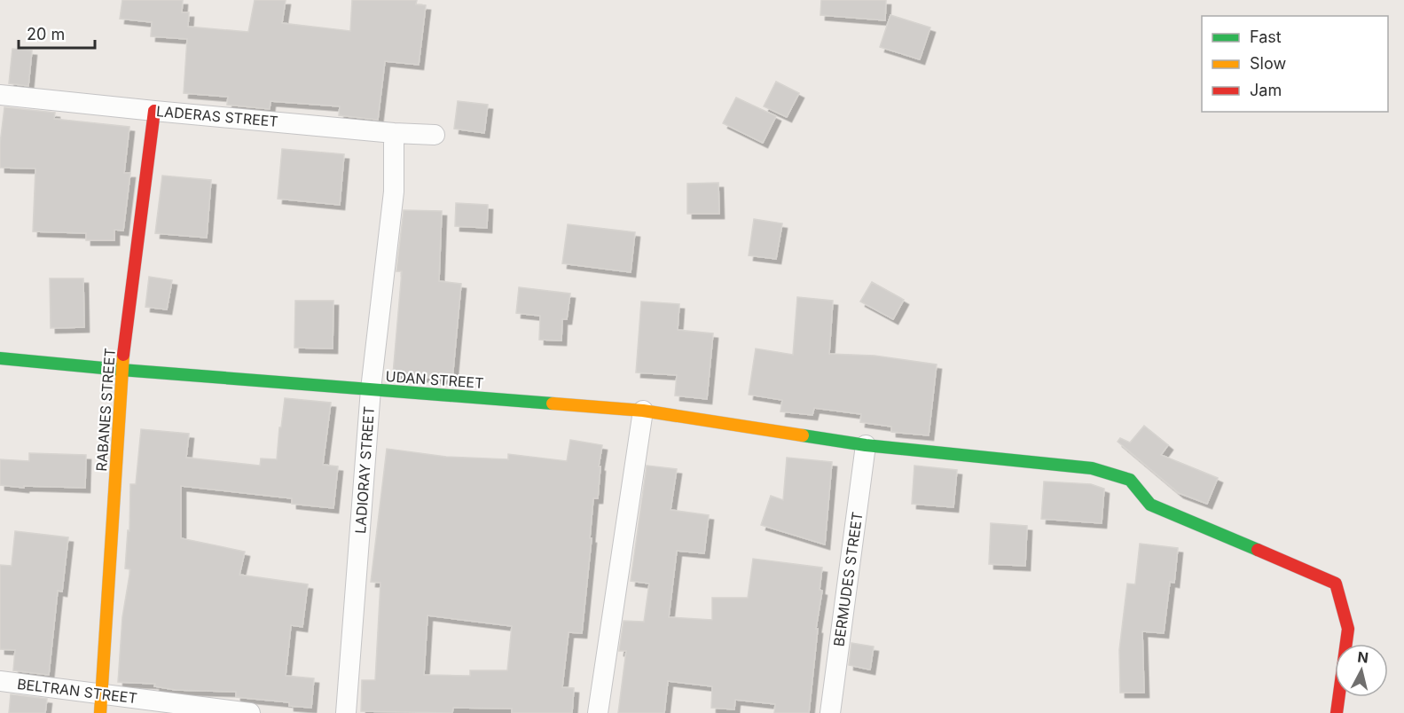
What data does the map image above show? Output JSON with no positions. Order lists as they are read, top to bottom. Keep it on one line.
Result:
{"streets":{"street":["LADERAS STREET","UDAN STREET","RABANES STREET","LADIORAY STREET","BERMUDES STREET","BELTRAN STREET"]},"crossings":[["LADERAS STREET","RABANES STREET"],["LADERAS STREET","LADIORAY STREET"],["UDAN STREET","RABANES STREET"],["UDAN STREET","LADIORAY STREET"],["UDAN STREET","BERMUDES STREET"],["RABANES STREET","BELTRAN STREET"]],"legend":["Fast","Slow","Jam"],"scale_bar":"20 m","north":"top"}
